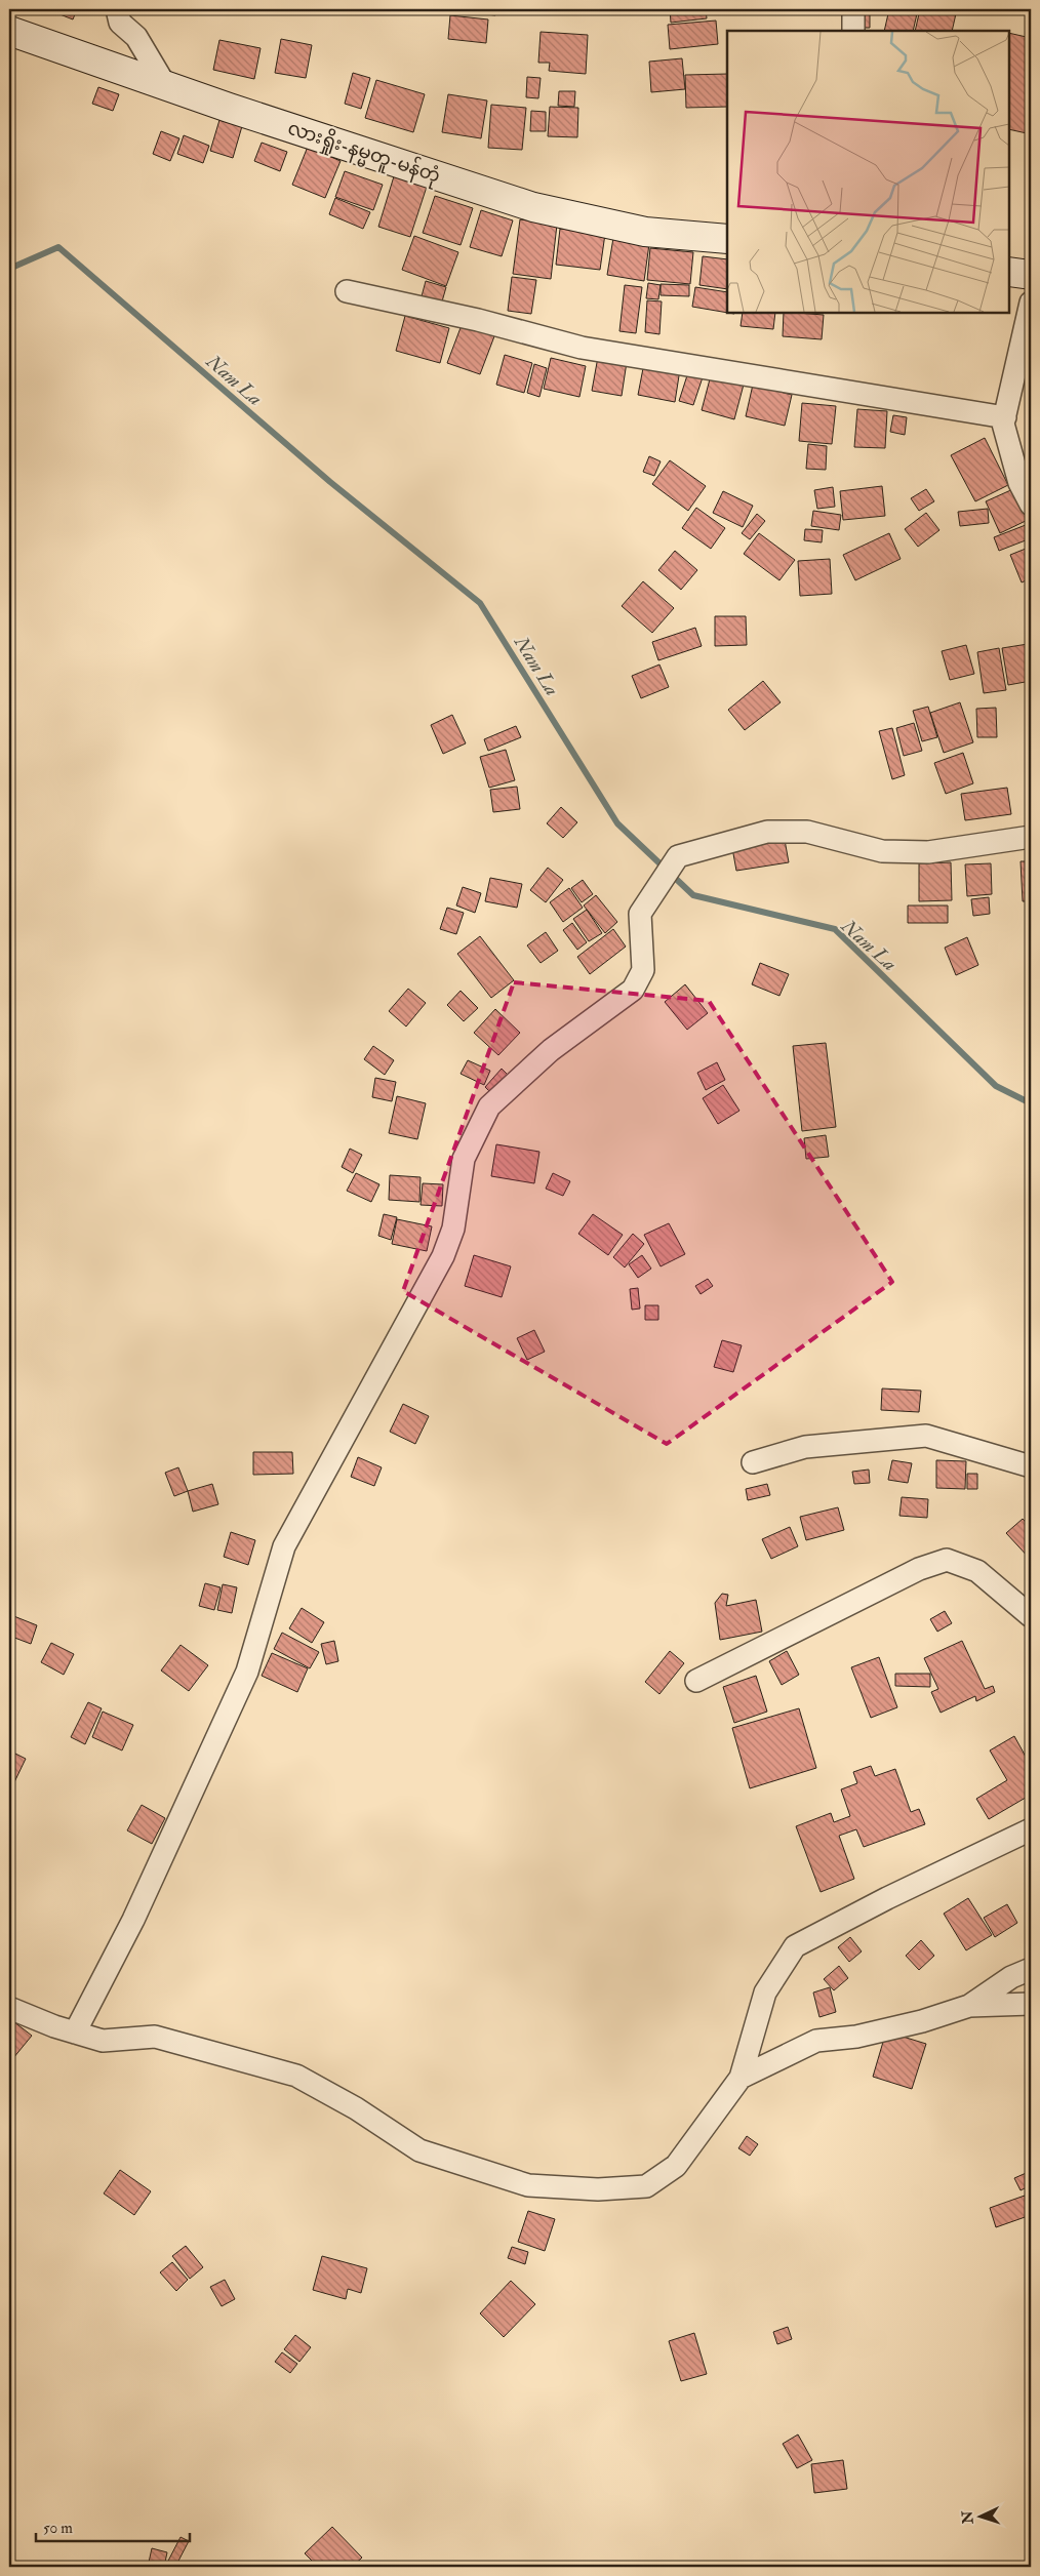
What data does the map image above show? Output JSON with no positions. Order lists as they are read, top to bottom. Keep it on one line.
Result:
{"streets":{"main road":["လားရှိုး-နမ္မတူ-မန်တုံ"]},"water":["Nam La"],"scale_bar":"50 m","north":"left"}
